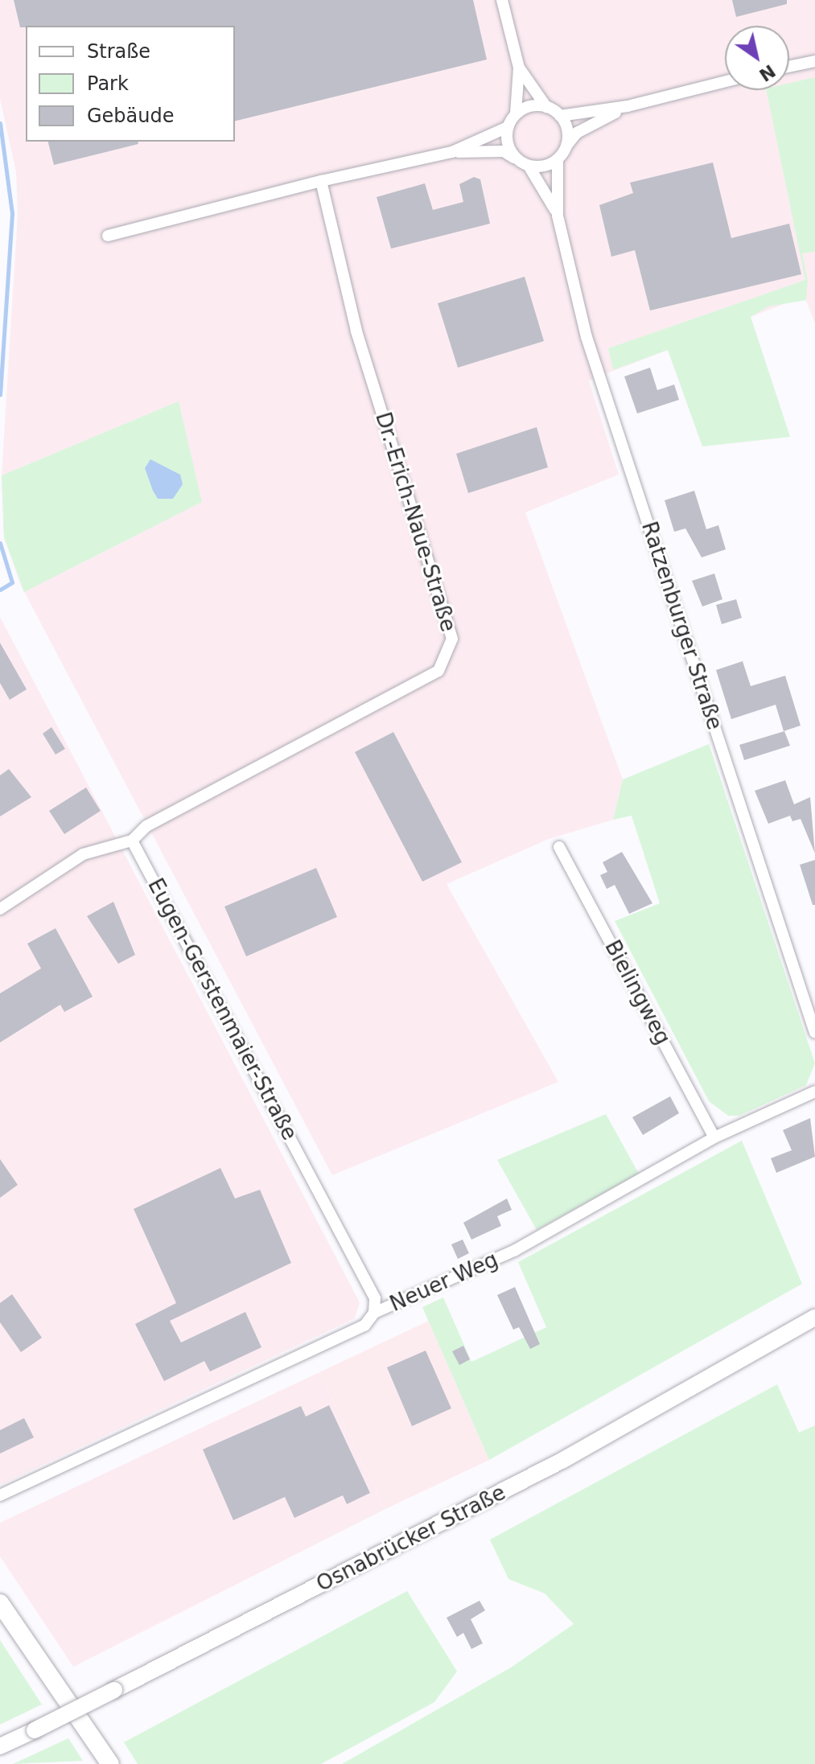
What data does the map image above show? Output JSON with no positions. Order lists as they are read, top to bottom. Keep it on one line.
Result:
{"streets":{"main road":["Osnabrücker Straße"],"street":["Dr.-Erich-Naue-Straße","Ratzenburger Straße","Bielingweg","Eugen-Gerstenmaier-Straße","Neuer Weg"]},"crossings":[["Dr.-Erich-Naue-Straße","Eugen-Gerstenmaier-Straße"],["Bielingweg","Neuer Weg"],["Eugen-Gerstenmaier-Straße","Neuer Weg"]],"legend":["Straße","Park","Gebäude"],"north":"bottom right"}
